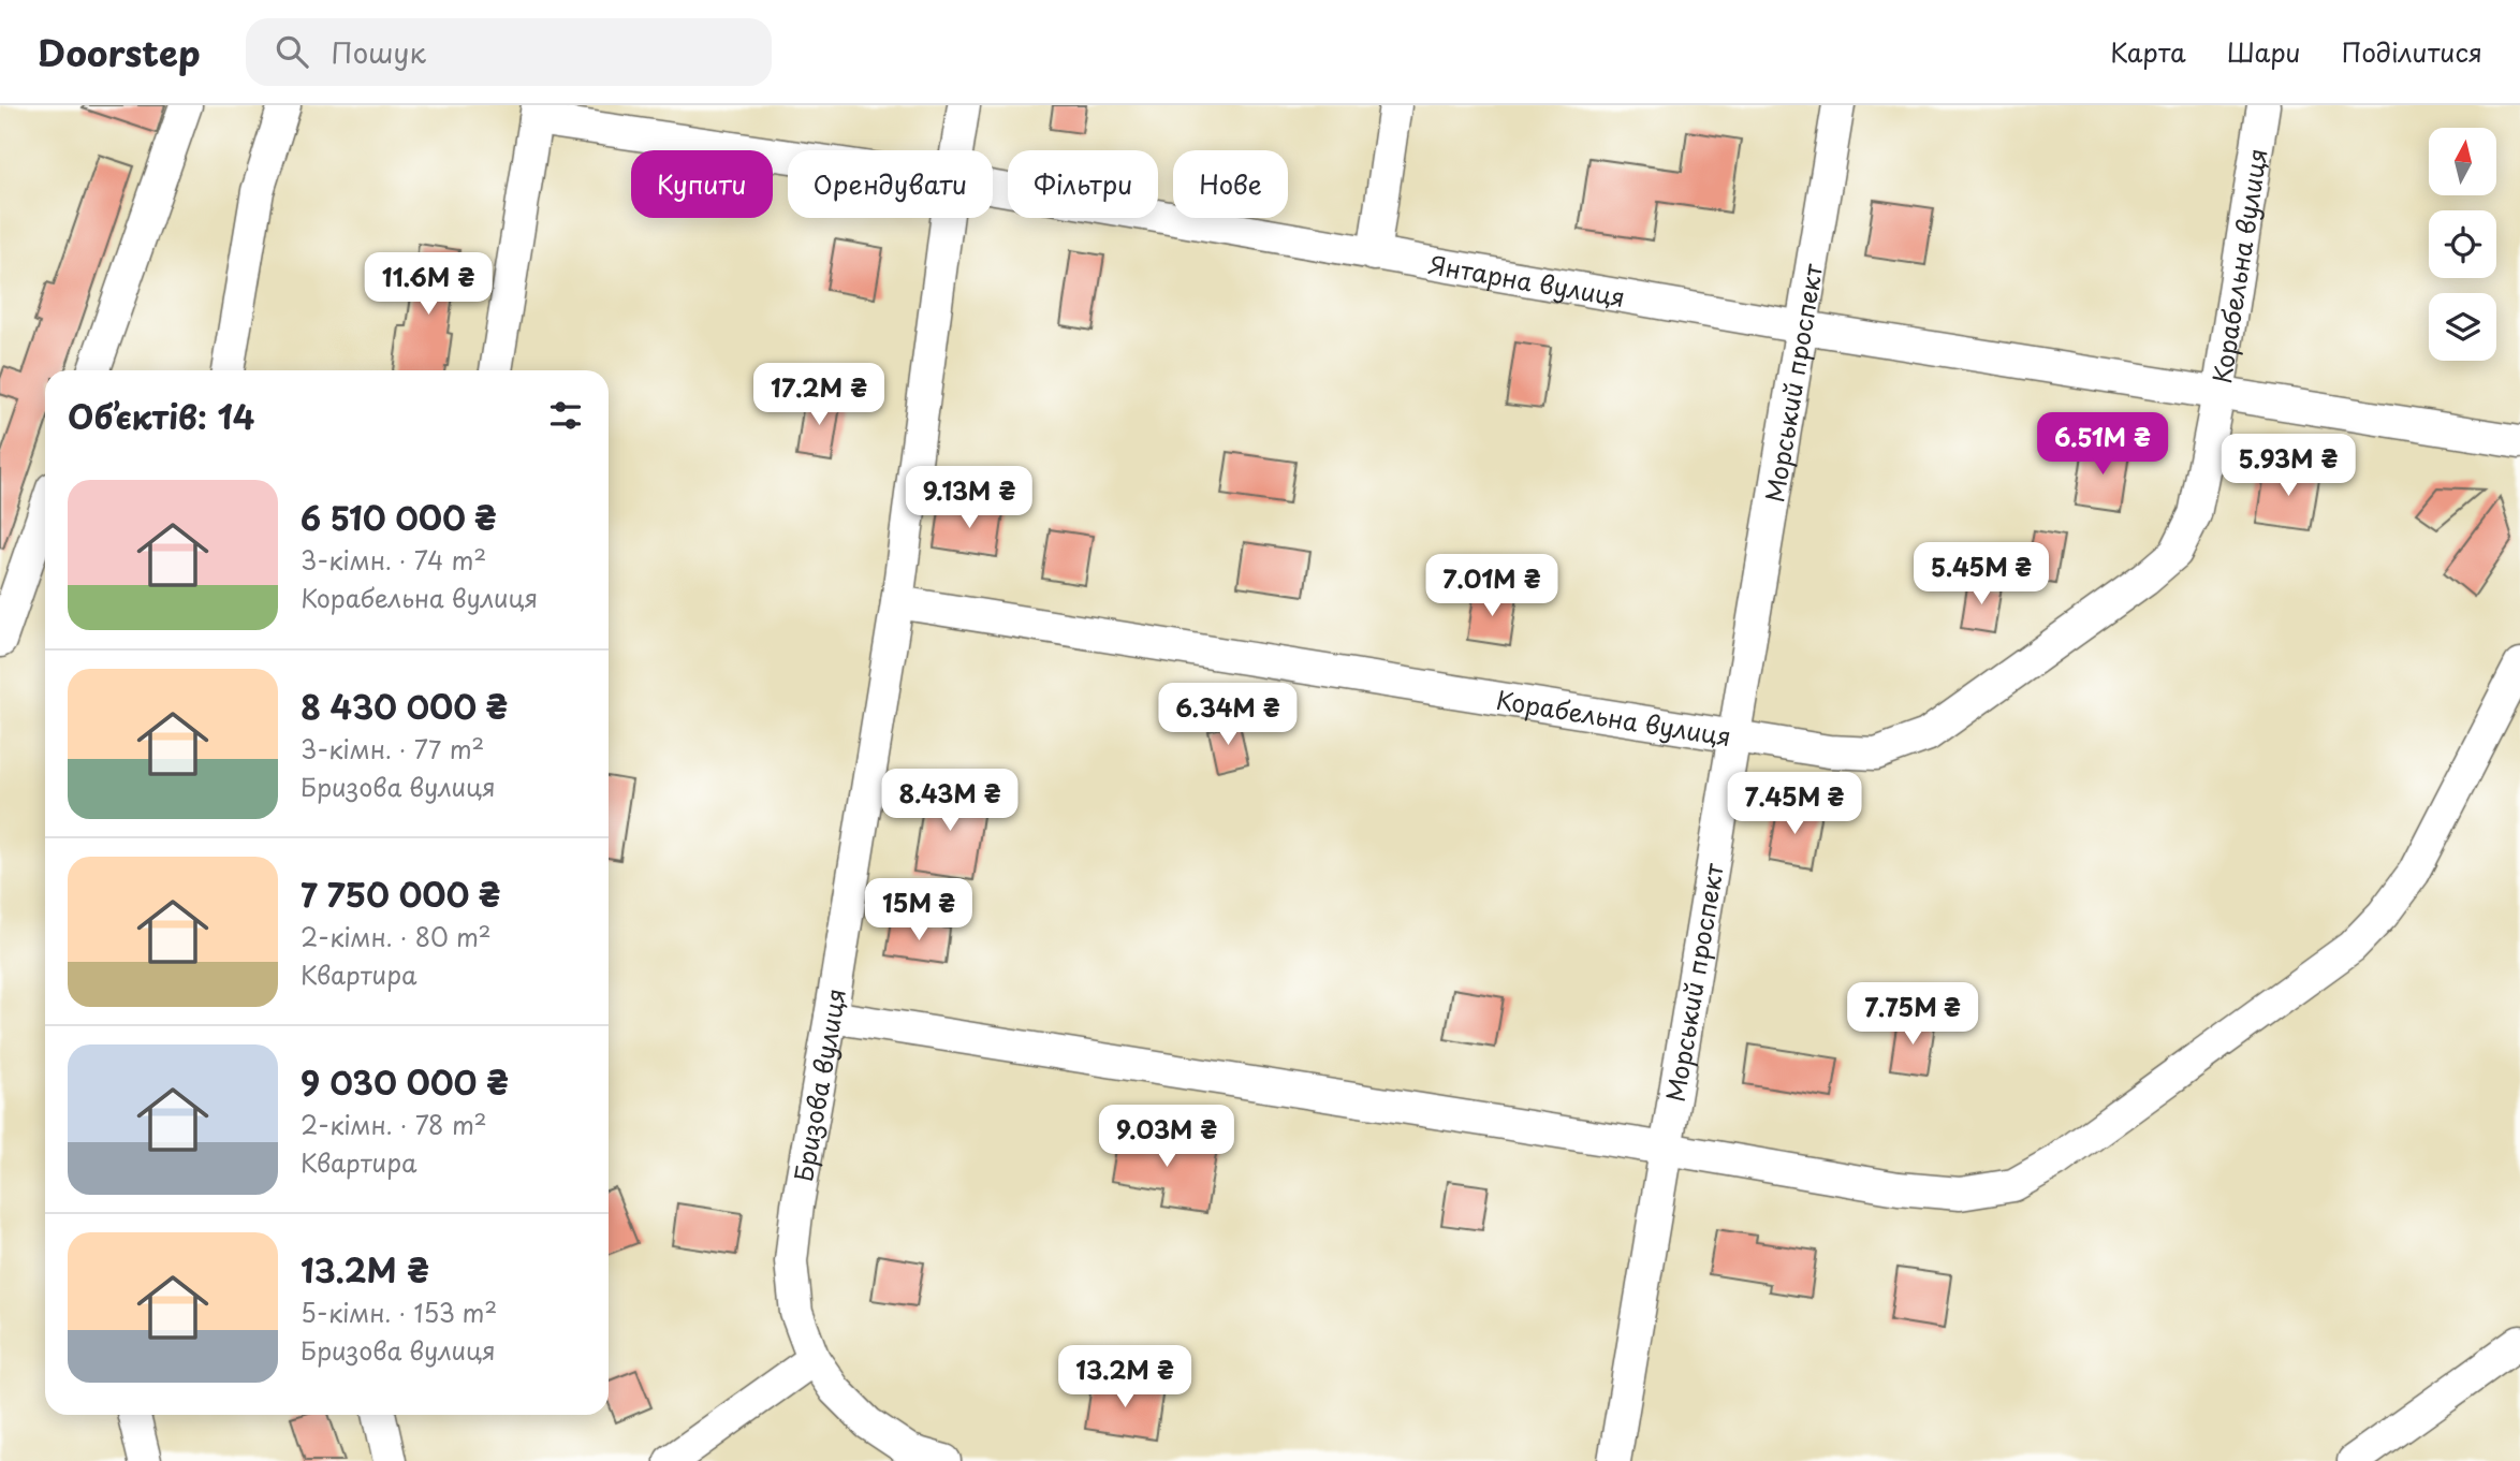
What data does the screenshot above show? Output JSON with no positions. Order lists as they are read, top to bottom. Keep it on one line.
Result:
{"streets":{"street":["Корабельна вулиця","Янтарна вулиця","Морський проспект","Бризова вулиця"]},"crossings":[["Корабельна вулиця","Янтарна вулиця"],["Корабельна вулиця","Морський проспект"],["Корабельна вулиця","Бризова вулиця"],["Янтарна вулиця","Морський проспект"]],"north":"top","page":{"header":"Doorstep","search":"Пошук","nav":["Карта","Шари","Поділитися"],"chip":["Купити","Орендувати","Фільтри","Нове"],"price":["11.6M ₴","17.2M ₴","6.51M ₴","5.93M ₴","9.13M ₴","5.45M ₴","7.01M ₴","6.34M ₴","8.43M ₴","7.45M ₴","15M ₴","7.75M ₴","9.03M ₴","13.2M ₴"],"heading":"Об’єктів: 14","list":[{"name":"6 510 000 ₴","note":"3-кімн. · 74 m² · Корабельна вулиця"},{"name":"8 430 000 ₴","note":"3-кімн. · 77 m² · Бризова вулиця"},{"name":"7 750 000 ₴","note":"2-кімн. · 80 m² · Квартира"},{"name":"9 030 000 ₴","note":"2-кімн. · 78 m² · Квартира"},{"name":"13.2M ₴","note":"5-кімн. · 153 m² · Бризова вулиця"}]}}
